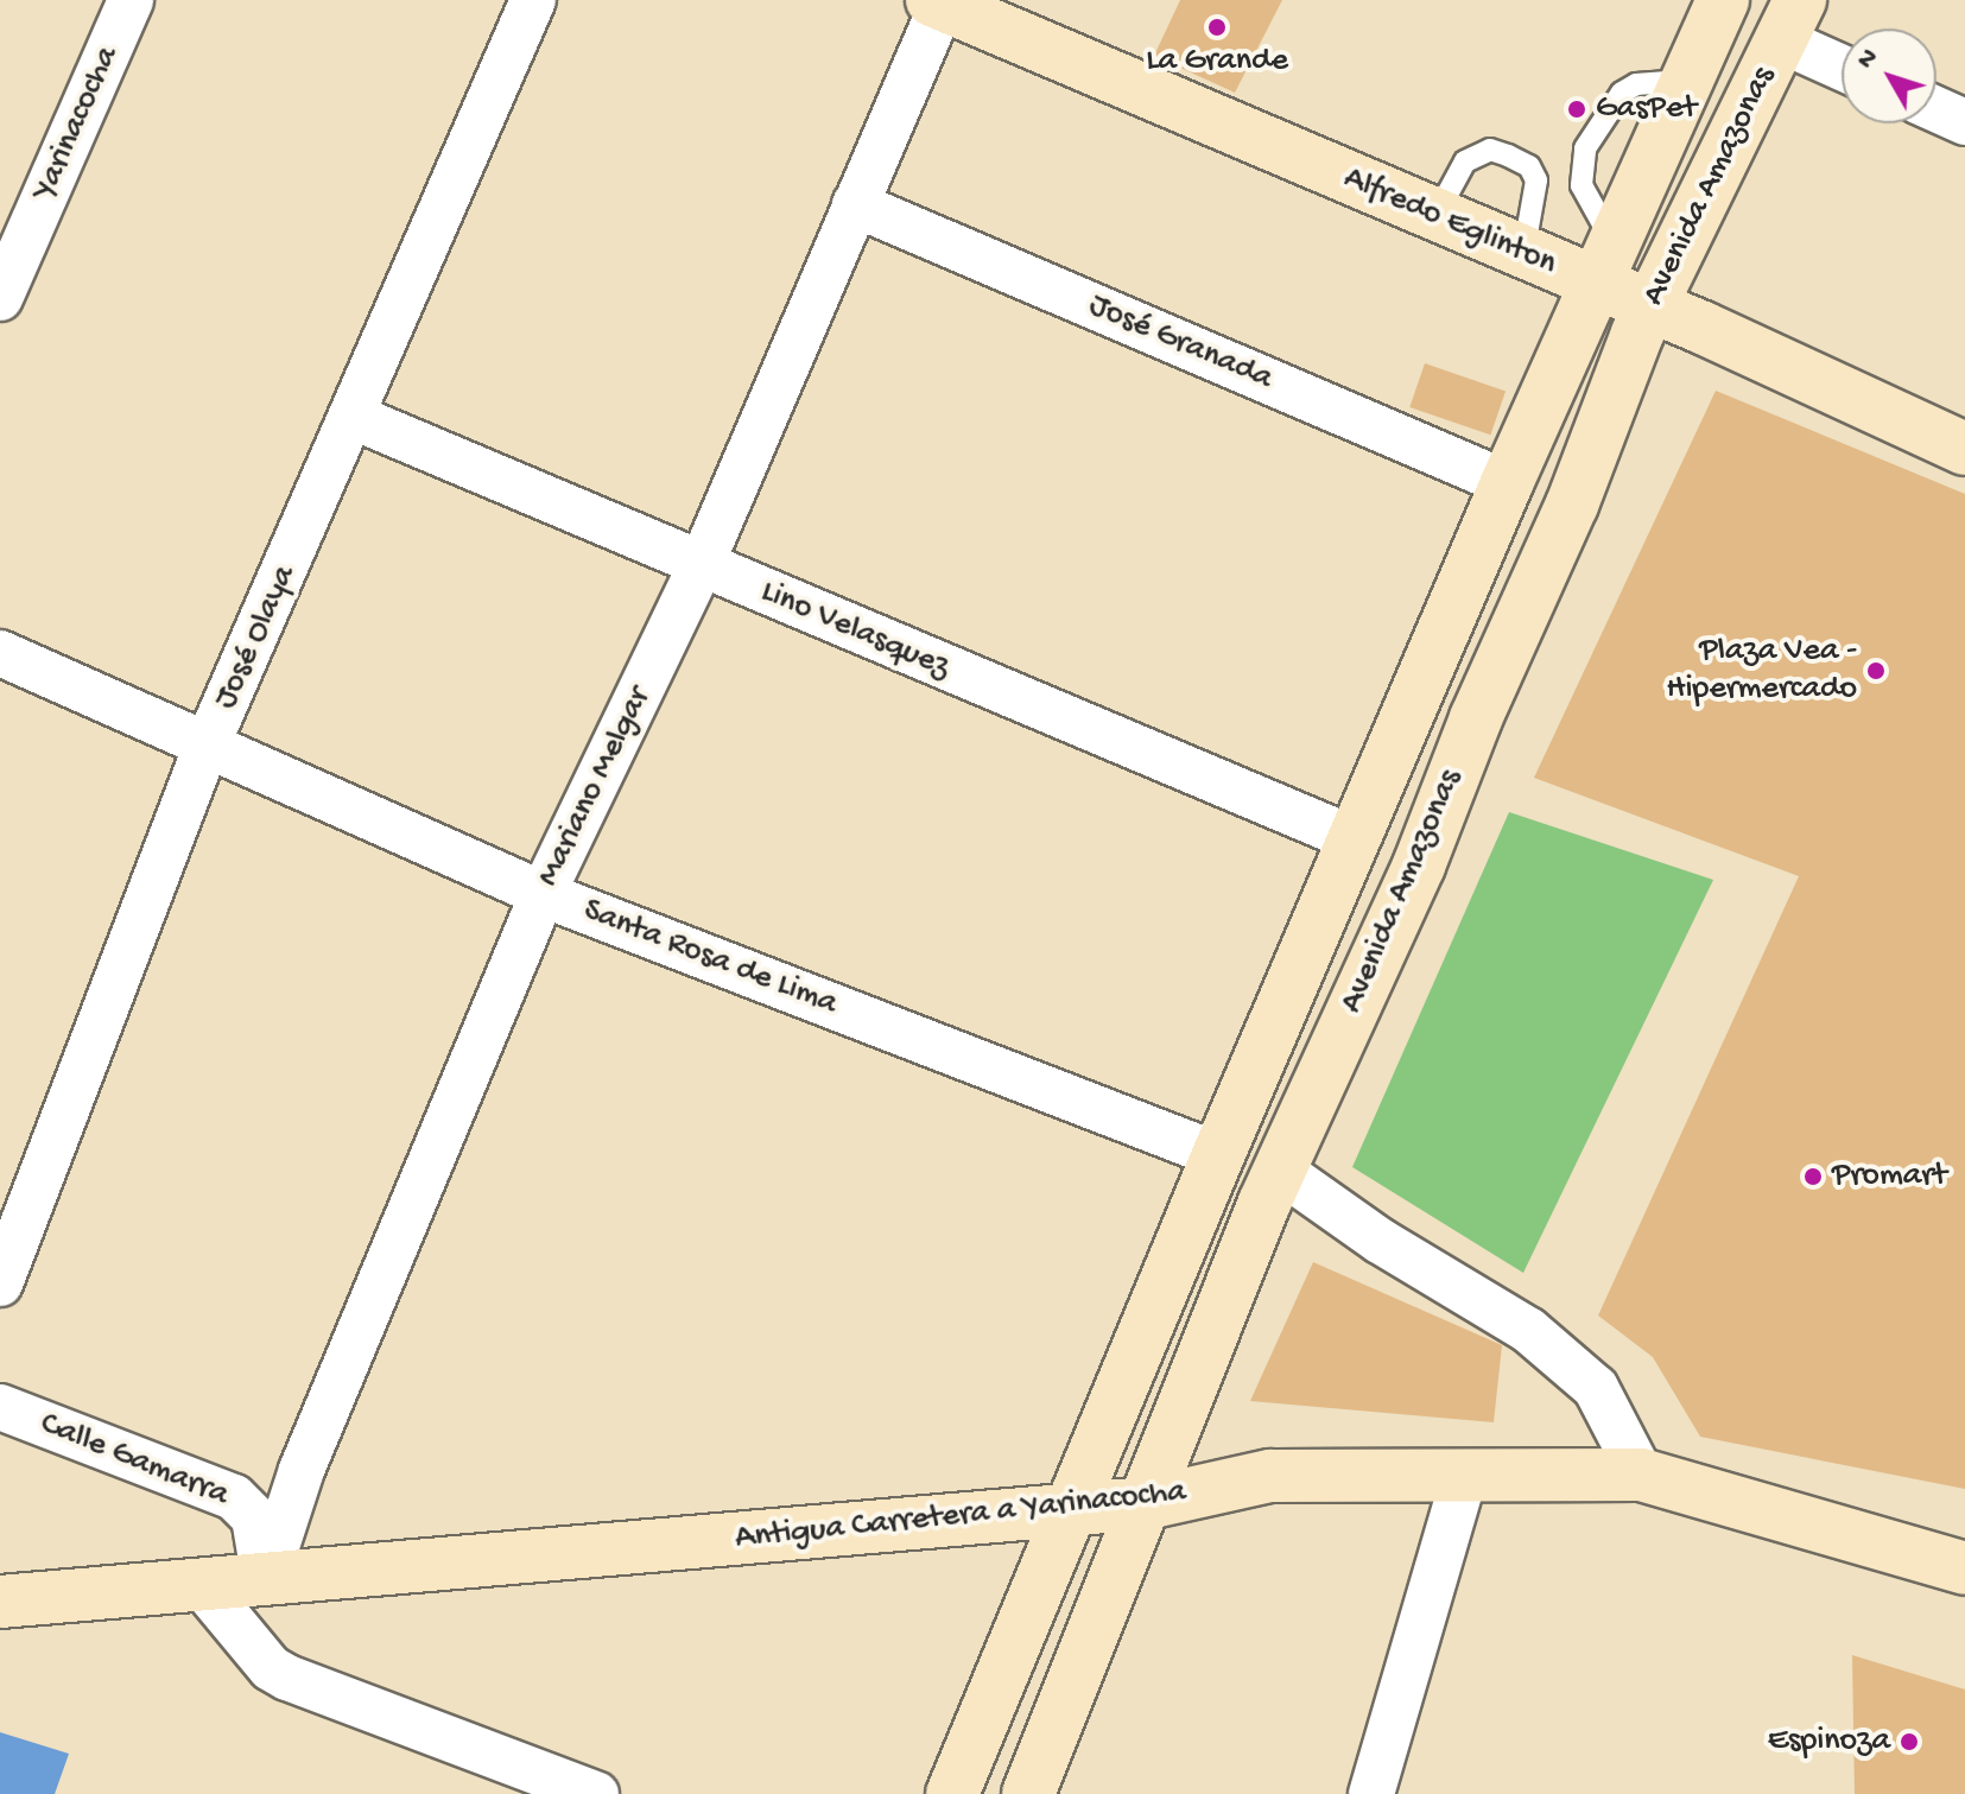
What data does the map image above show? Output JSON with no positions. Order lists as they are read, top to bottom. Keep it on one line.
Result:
{"streets":{"street":["Yarinacocha","Avenida Amazonas","Alfredo Eglinton","José Granada","Lino Velasquez","José Olaya","Mariano Melgar","Santa Rosa de Lima","Calle Gamarra","Antigua Carretera a Yarinacocha"]},"crossings":[["Avenida Amazonas","Alfredo Eglinton"],["Avenida Amazonas","José Granada"],["Avenida Amazonas","Lino Velasquez"],["Avenida Amazonas","Santa Rosa de Lima"],["Avenida Amazonas","Antigua Carretera a Yarinacocha"],["Alfredo Eglinton","Mariano Melgar"],["José Granada","Mariano Melgar"],["Lino Velasquez","José Olaya"],["Lino Velasquez","Mariano Melgar"],["José Olaya","Santa Rosa de Lima"],["Mariano Melgar","Santa Rosa de Lima"],["Mariano Melgar","Calle Gamarra"],["Mariano Melgar","Antigua Carretera a Yarinacocha"],["Calle Gamarra","Antigua Carretera a Yarinacocha"]],"places":["La Grande","GasPet","Plaza Vea - Hipermercado","Promart","Espinoza"],"north":"top left"}
